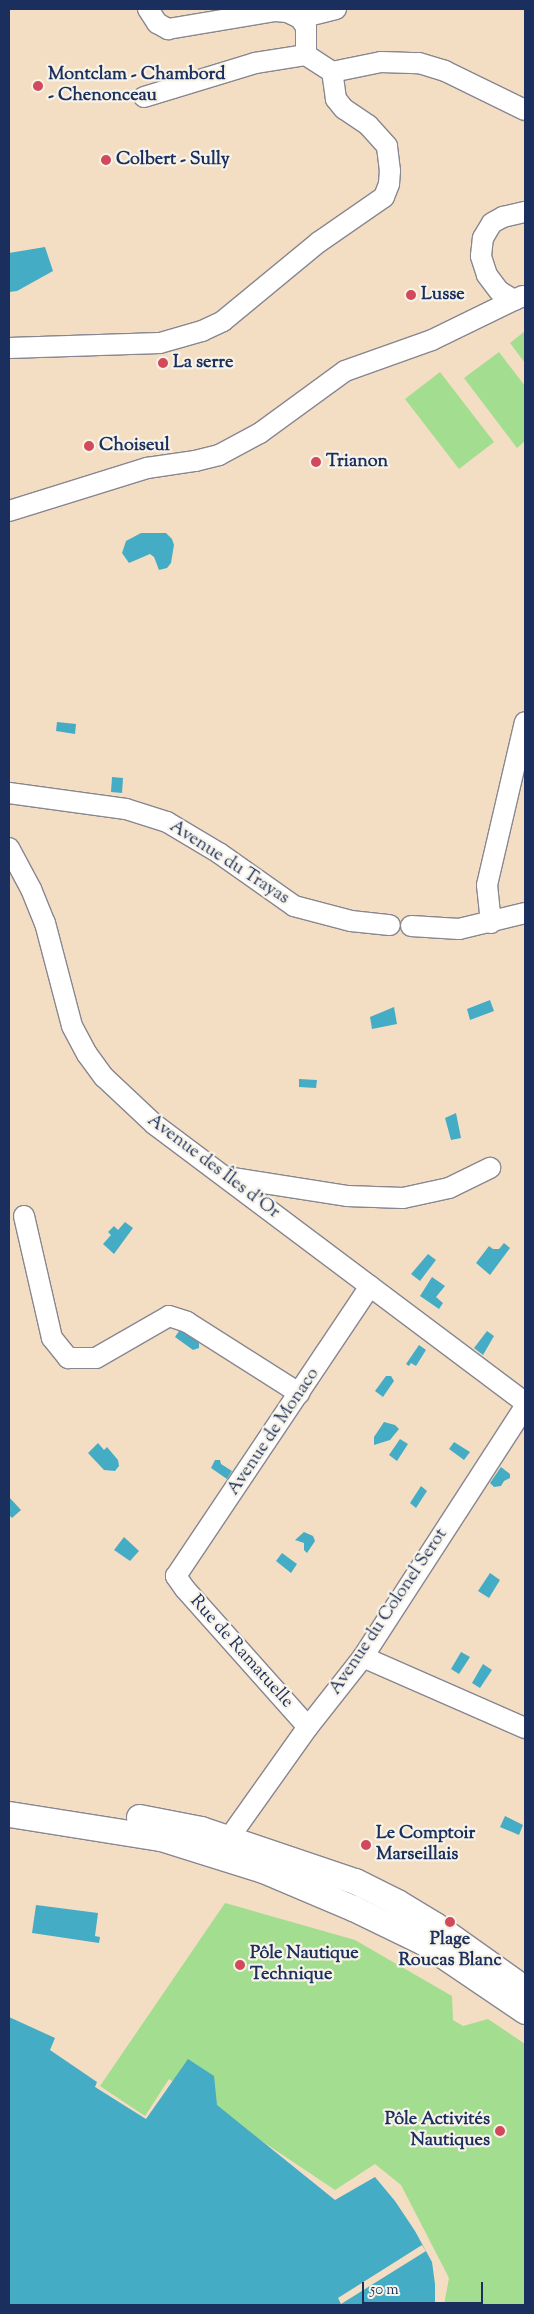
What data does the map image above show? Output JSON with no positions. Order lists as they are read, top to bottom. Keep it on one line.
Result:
{"streets":{"street":["Avenue du Trayas","Avenue des Îles d'Or","Avenue de Monaco","Avenue du Colonel Serot","Rue de Ramatuelle"]},"crossings":[["Avenue des Îles d'Or","Avenue de Monaco"],["Avenue de Monaco","Rue de Ramatuelle"],["Avenue du Colonel Serot","Rue de Ramatuelle"]],"places":["Montclam - Chambord - Chenonceau","Colbert - Sully","Lusse","La serre","Choiseul","Trianon","Le Comptoir Marseillais","Plage Roucas Blanc","Pôle Nautique Technique","Pôle Activités Nautiques"],"scale_bar":"50 m"}
